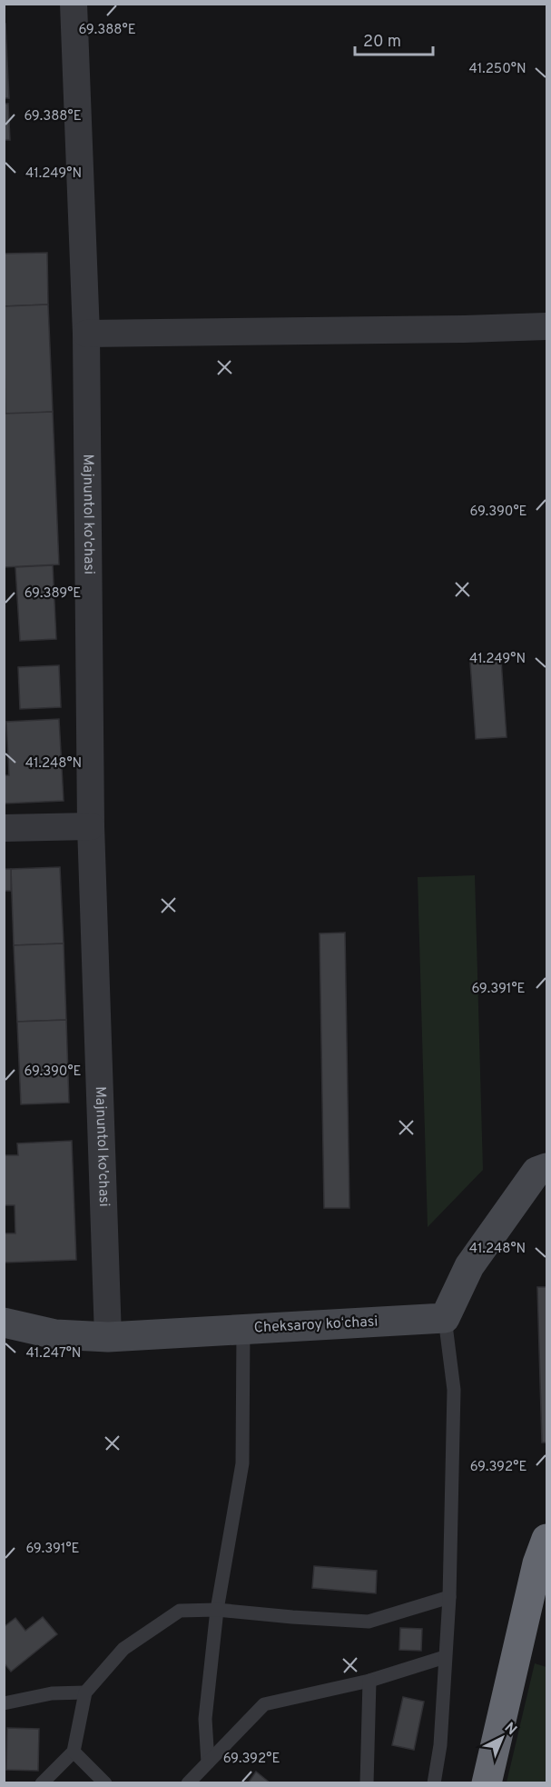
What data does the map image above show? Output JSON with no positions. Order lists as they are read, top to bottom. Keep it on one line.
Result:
{"streets":{"street":["Majnuntol ko'chasi","Cheksaroy koʻchasi"]},"crossings":[["Majnuntol ko'chasi","Cheksaroy koʻchasi"]],"scale_bar":"20 m","north":"top right","coordinates":["69.388°E","41.250°N","41.249°N","69.390°E","69.389°E","41.248°N","69.391°E","41.247°N","69.392°E"]}
